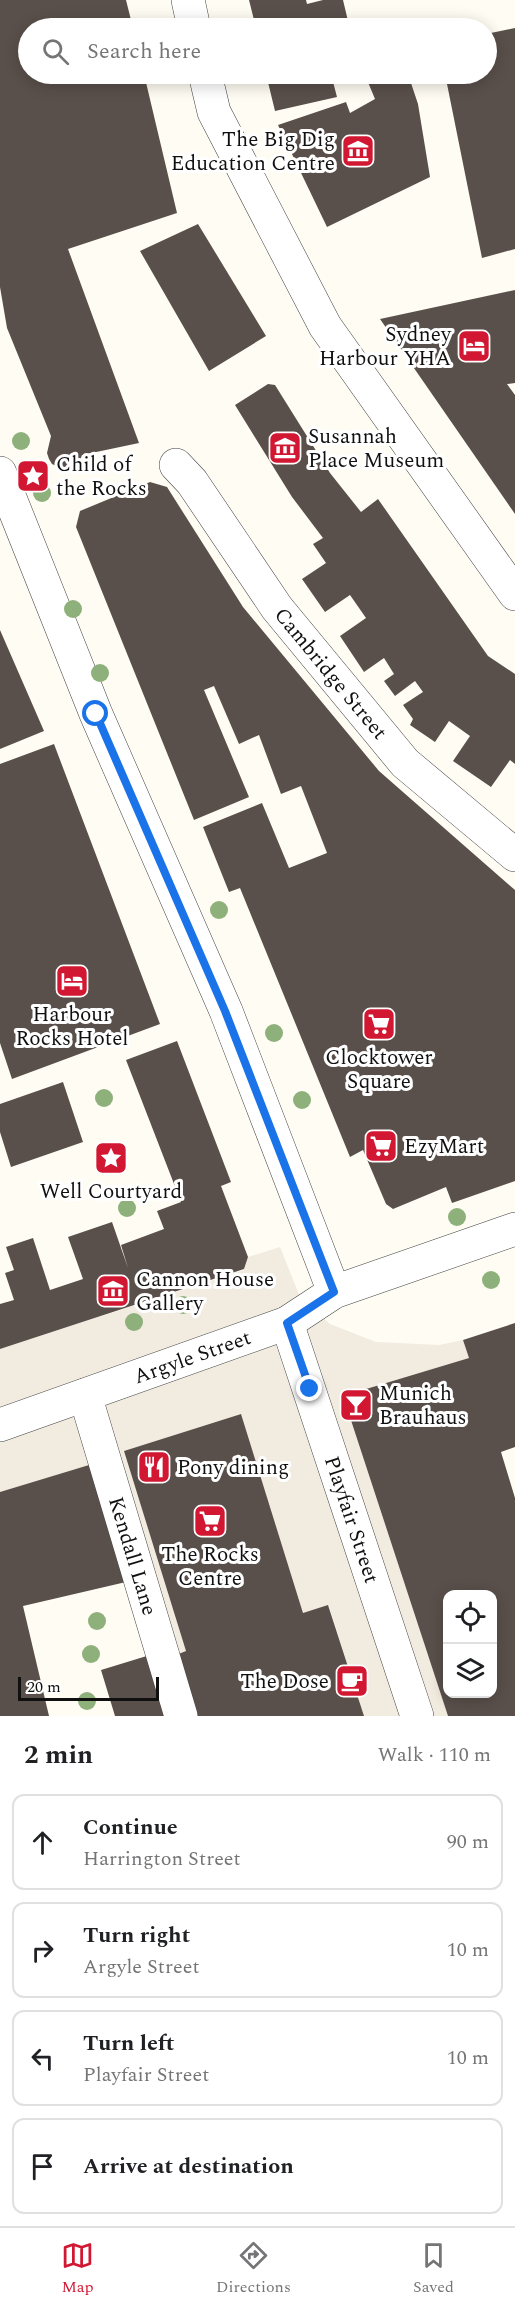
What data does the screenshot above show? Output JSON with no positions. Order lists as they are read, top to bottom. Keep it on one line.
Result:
{"streets":{"street":["Cambridge Street","Argyle Street","Playfair Street","Kendall Lane"]},"crossings":[["Argyle Street","Playfair Street"],["Argyle Street","Kendall Lane"]],"places":{"museum":["The Big Dig Education Centre","Susannah Place Museum","Cannon House Gallery"],"hotel":["Sydney Harbour YHA","Harbour Rocks Hotel"],"place":["Child of the Rocks","Well Courtyard"],"supermarket":["Clocktower Square","EzyMart","The Rocks Centre"],"bar":["Munich Brauhaus"],"restaurant":["Pony dining"],"cafe":["The Dose"]},"scale_bar":"20 m","page":{"search":"Search here","scale":"20 m","heading":["2 min","Walk · 110 m"],"list":[["Continue","Harrington Street","90 m"],["Turn right","Argyle Street","10 m"],["Turn left","Playfair Street","10 m"],"Arrive at destination"],"nav":["Map","Directions","Saved"]}}
